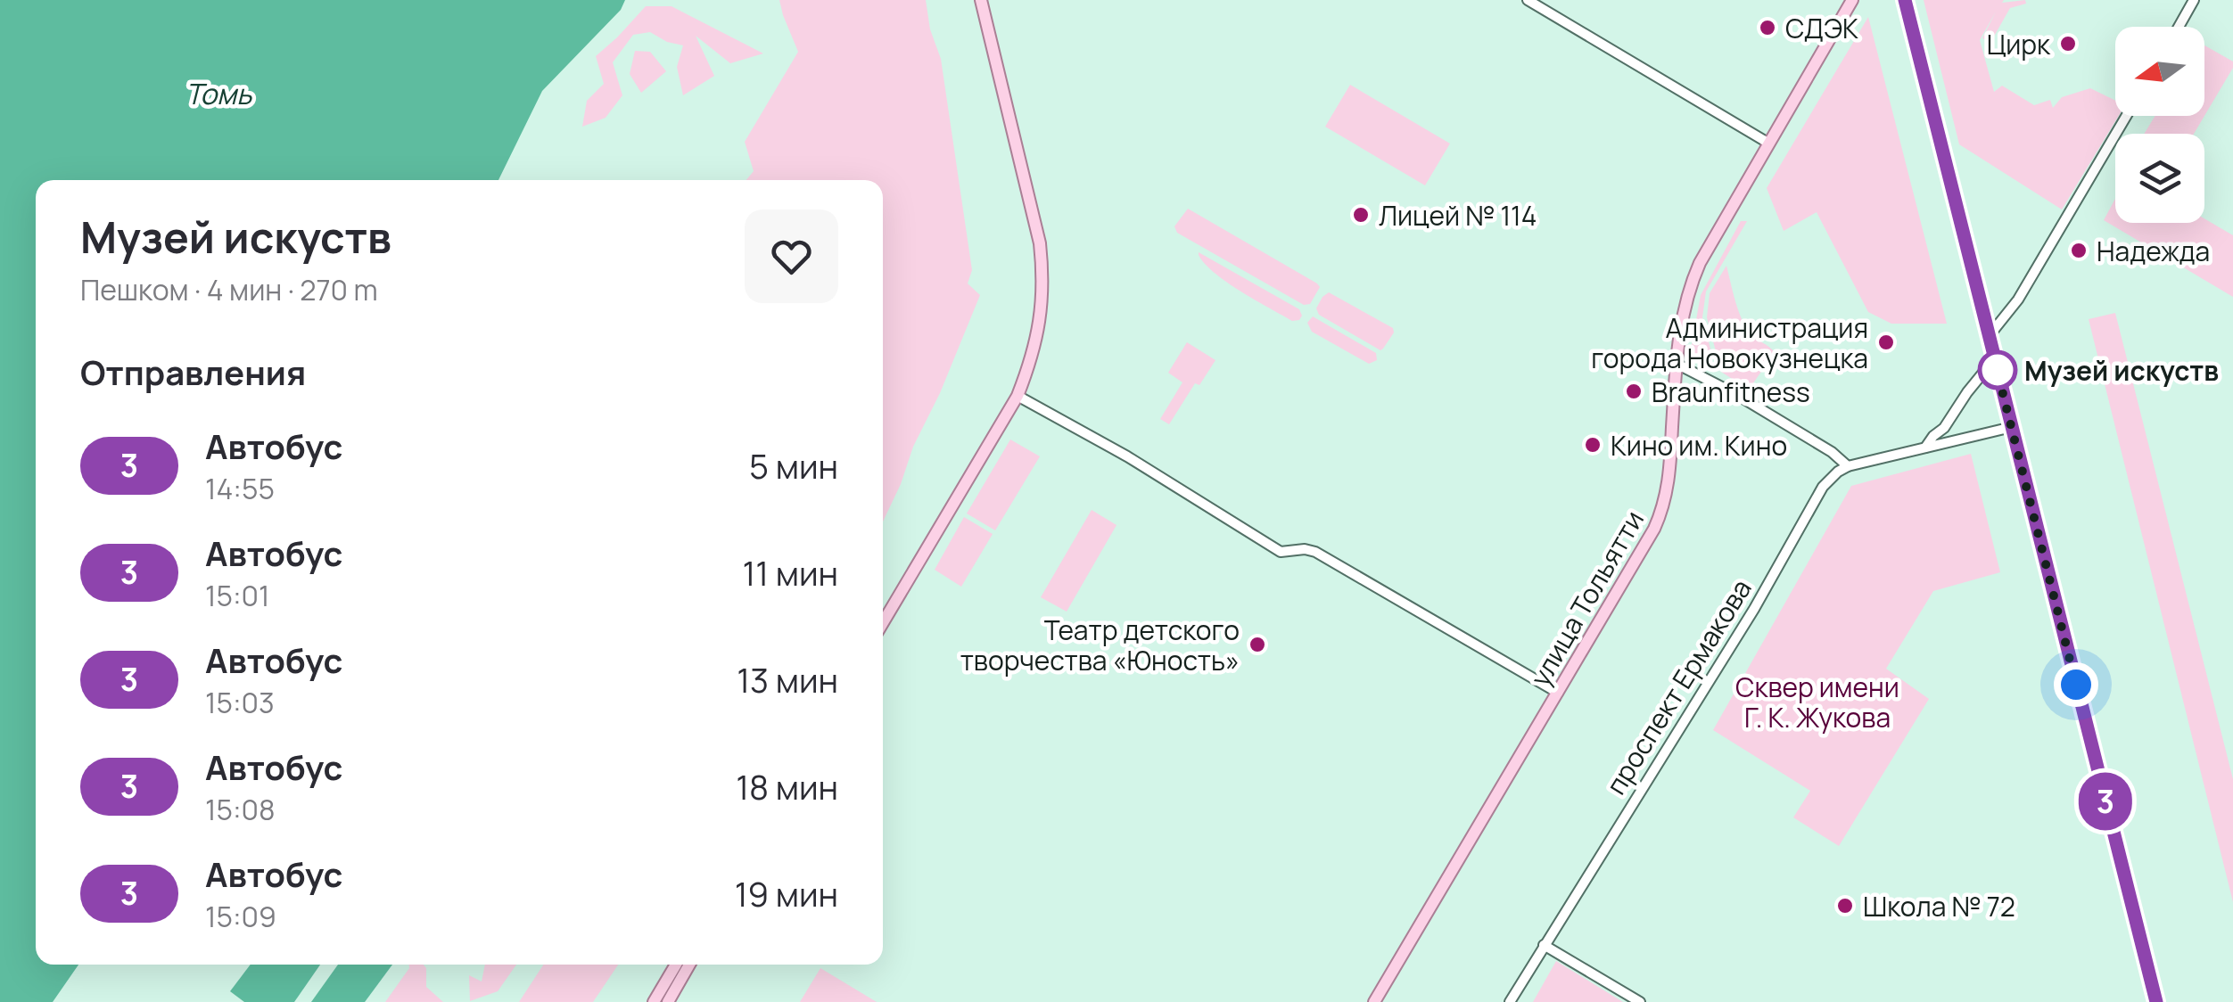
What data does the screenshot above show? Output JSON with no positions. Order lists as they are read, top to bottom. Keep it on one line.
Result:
{"streets":{"main road":["улица Тольятти"],"street":["проспект Ермакова"]},"water":["Томь"],"parks":["Сквер имени Г. К. Жукова"],"places":["СДЭК","Цирк","Лицей № 114","Надежда","Администрация города Новокузнецка","Музей искуств","Braunfitness","Кино им. Кино","Театр детского творчества «Юность»","Школа № 72"],"lines":["bus line 3"],"north":"left","page":{"on_map":"3","heading":[["Музей искуств","Пешком · 4 мин · 270 m"],"Отправления"],"list":[{"mark":"3","name":"Автобус","note":"14:55","value":"5 мин"},{"mark":"3","name":"Автобус","note":"15:01","value":"11 мин"},{"mark":"3","name":"Автобус","note":"15:03","value":"13 мин"},{"mark":"3","name":"Автобус","note":"15:08","value":"18 мин"},{"mark":"3","name":"Автобус","note":"15:09","value":"19 мин"}]}}
